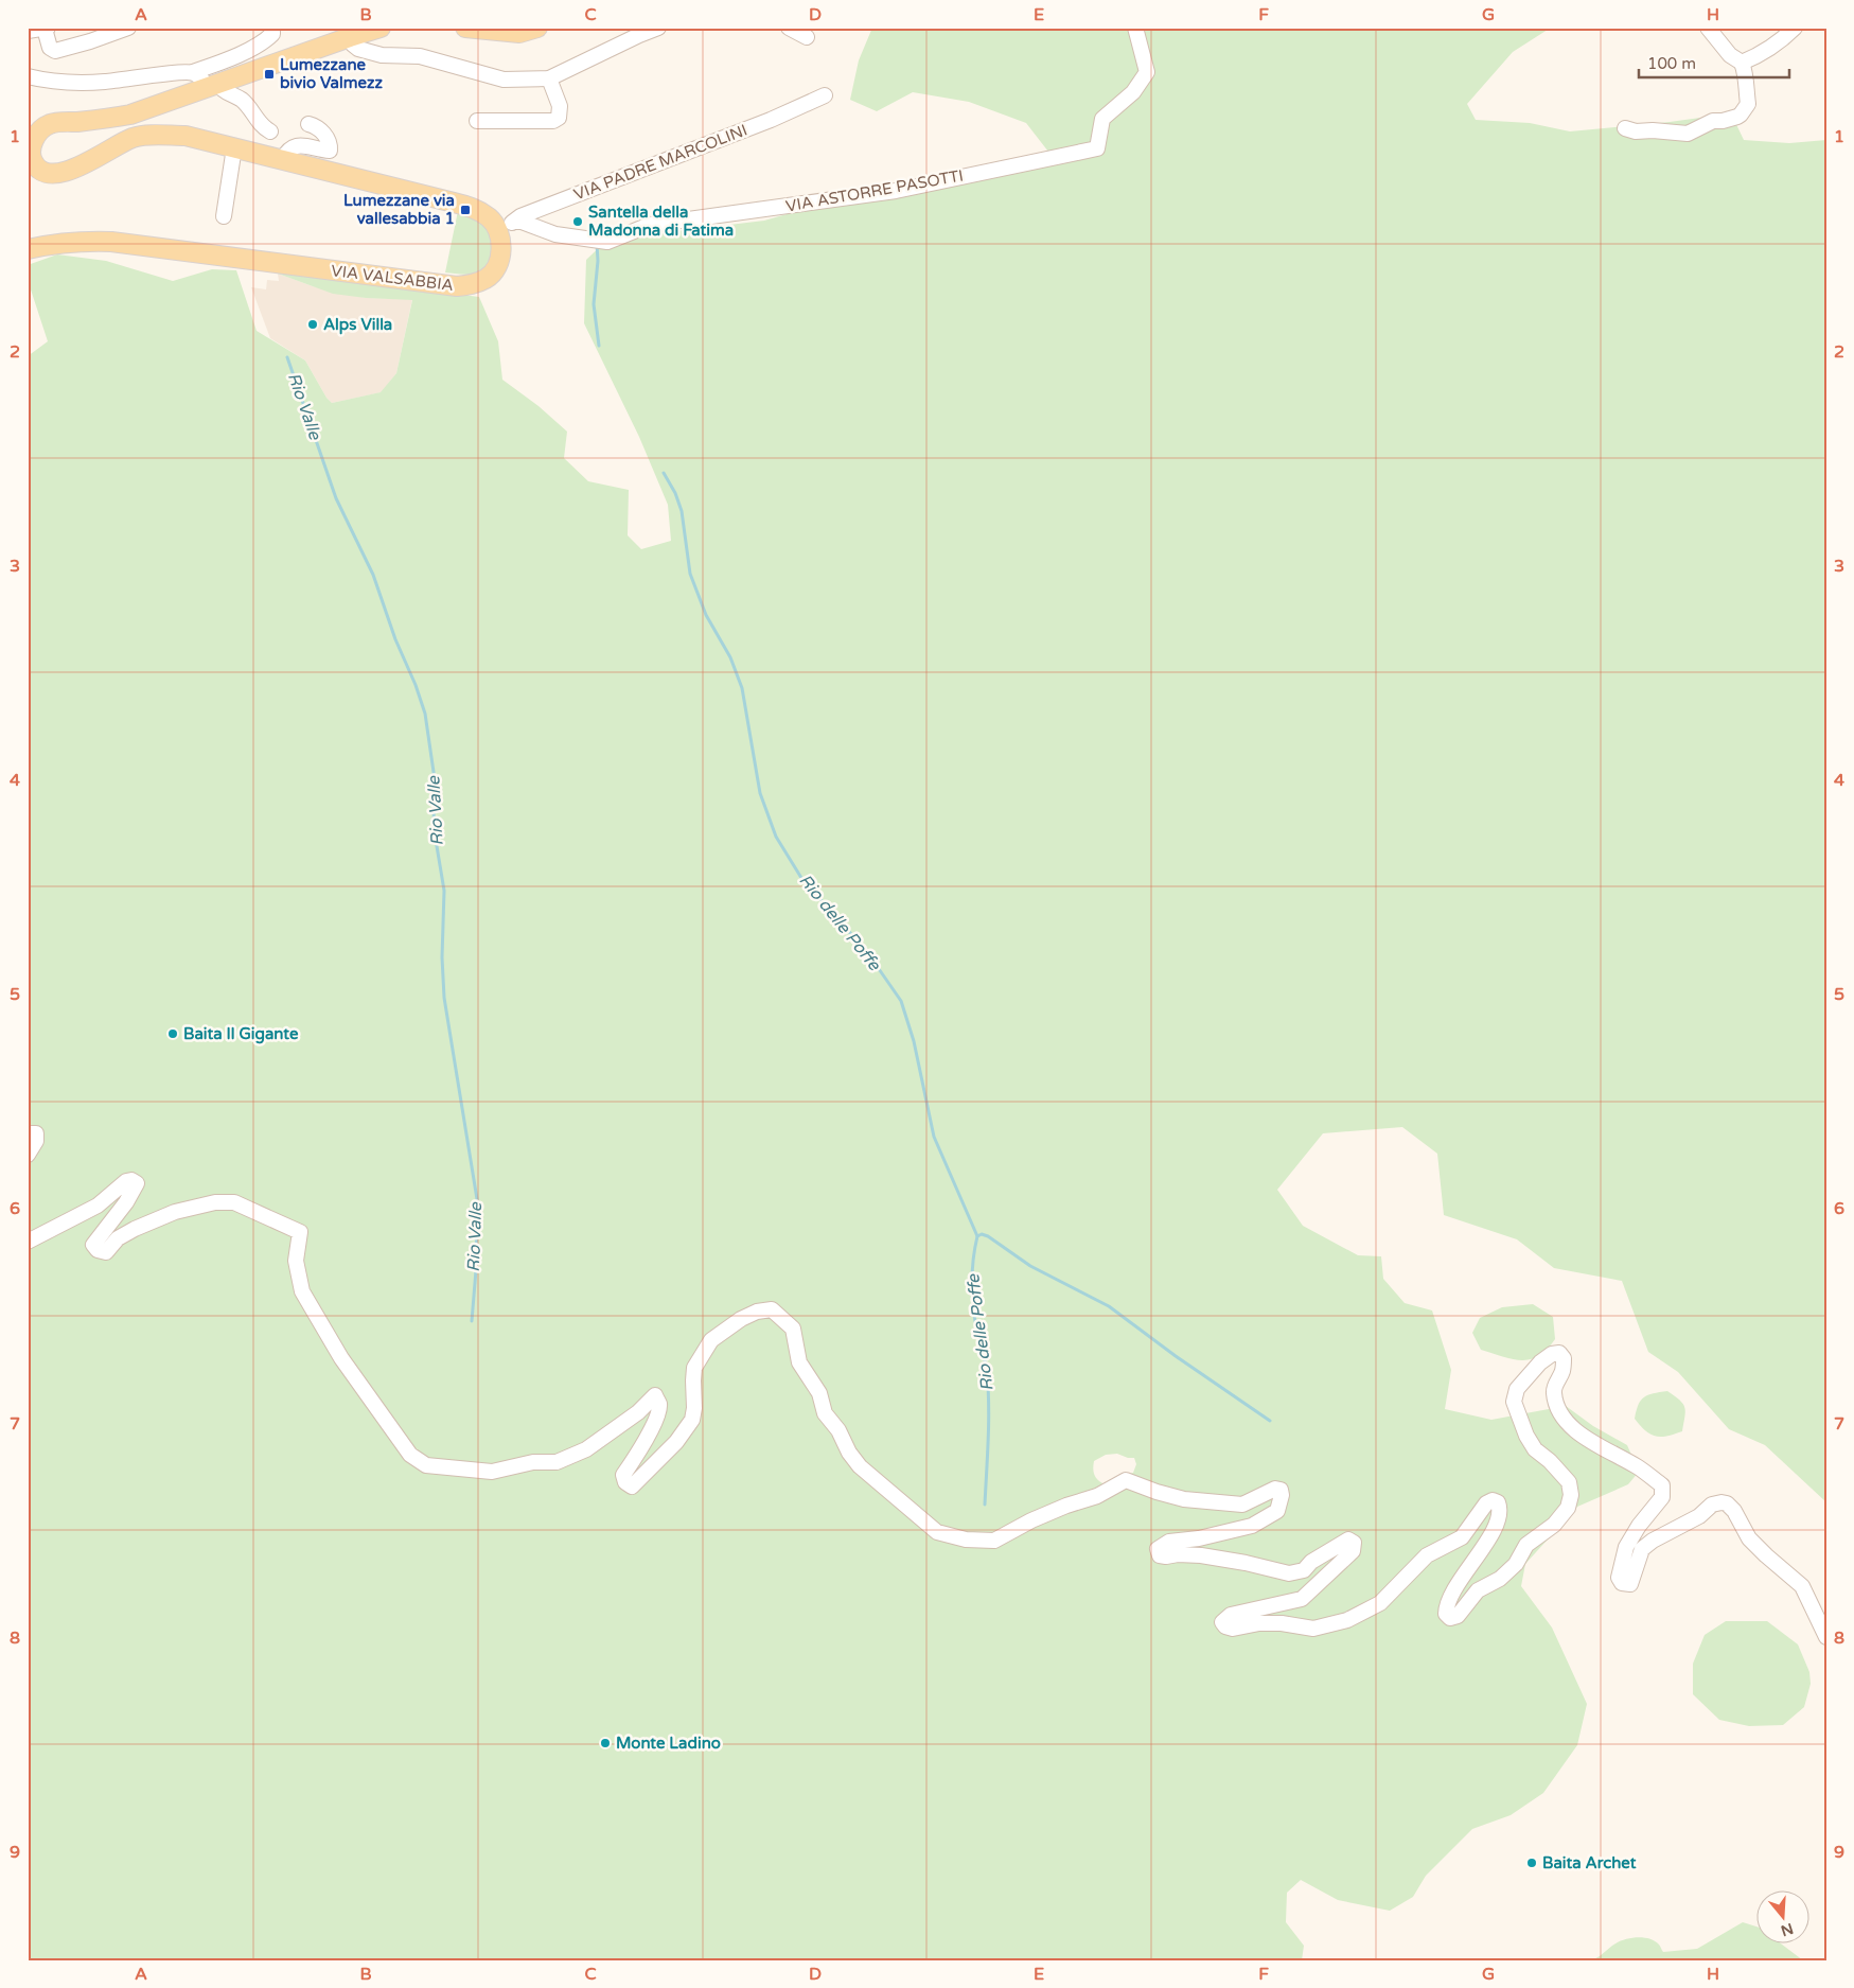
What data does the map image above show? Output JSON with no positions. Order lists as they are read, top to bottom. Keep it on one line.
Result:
{"streets":{"main road":["VIA VALSABBIA"],"street":["VIA PADRE MARCOLINI","VIA ASTORRE PASOTTI"]},"crossings":[["VIA PADRE MARCOLINI","VIA ASTORRE PASOTTI"],["VIA PADRE MARCOLINI","VIA VALSABBIA"]],"water":["Rio Valle","Rio delle Poffe"],"places":{"transit":["Lumezzane bivio Valmezz","Lumezzane via vallesabbia 1"],"other":["Santella della Madonna di Fatima","Alps Villa","Baita Il Gigante","Monte Ladino","Baita Archet"]},"scale_bar":"100 m","north":"bottom","grid":{"columns":["A","B","C","D","E","F","G","H"],"rows":["1","2","3","4","5","6","7","8","9"]}}
